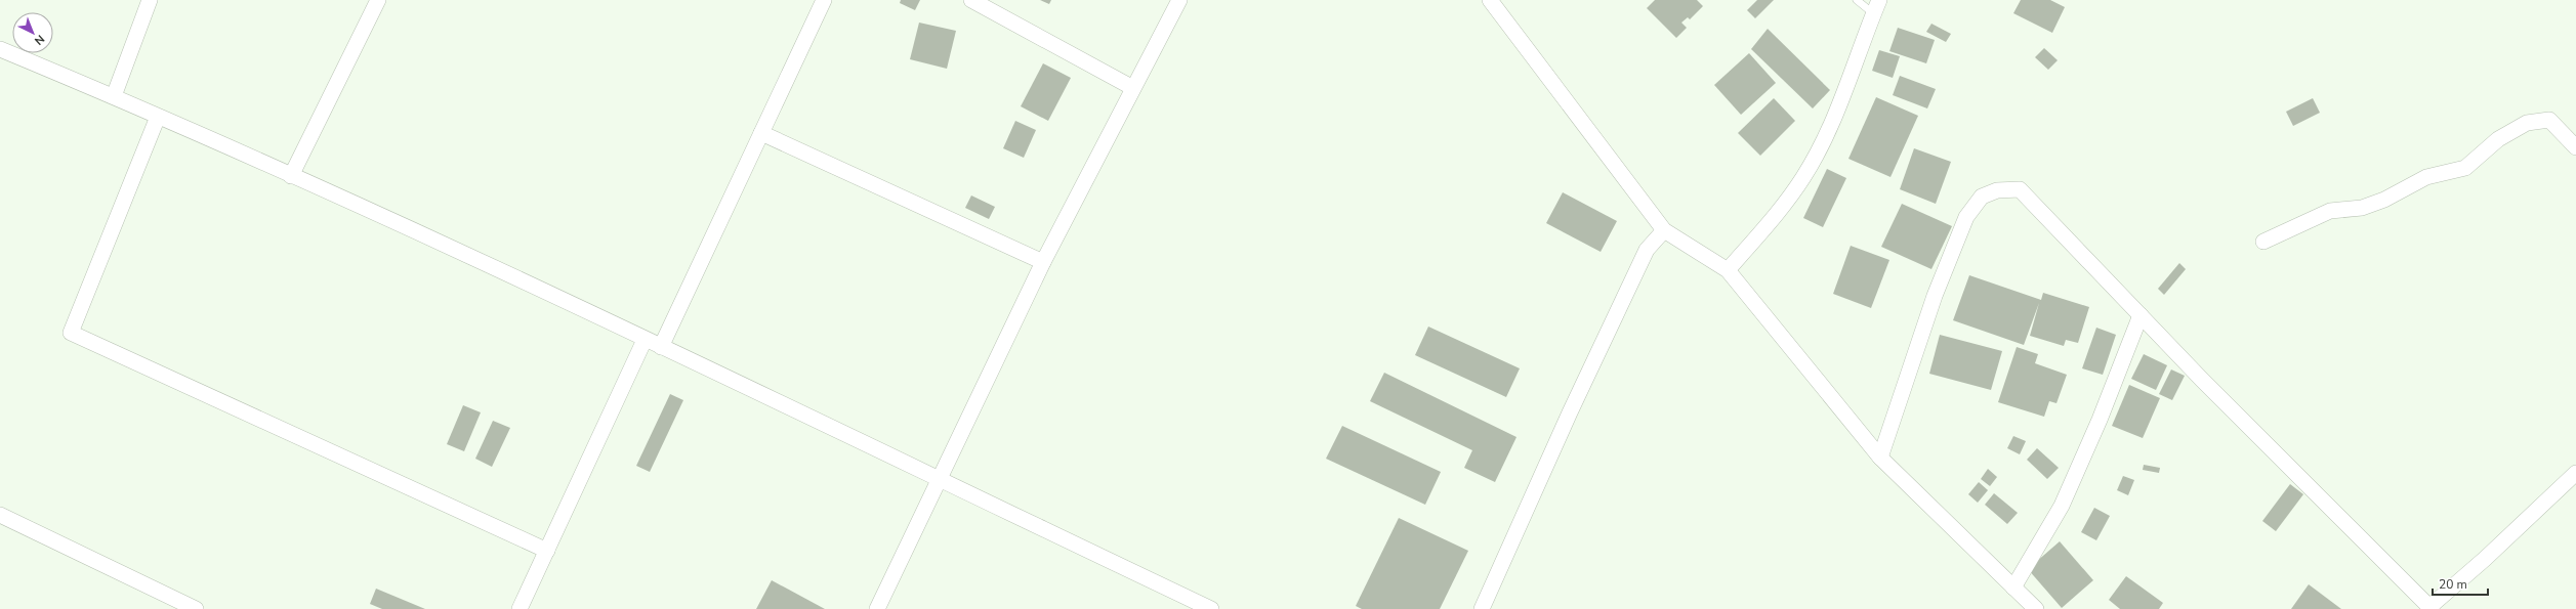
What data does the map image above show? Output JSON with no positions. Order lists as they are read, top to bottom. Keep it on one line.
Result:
{"scale_bar":"20 m","north":"bottom right"}
